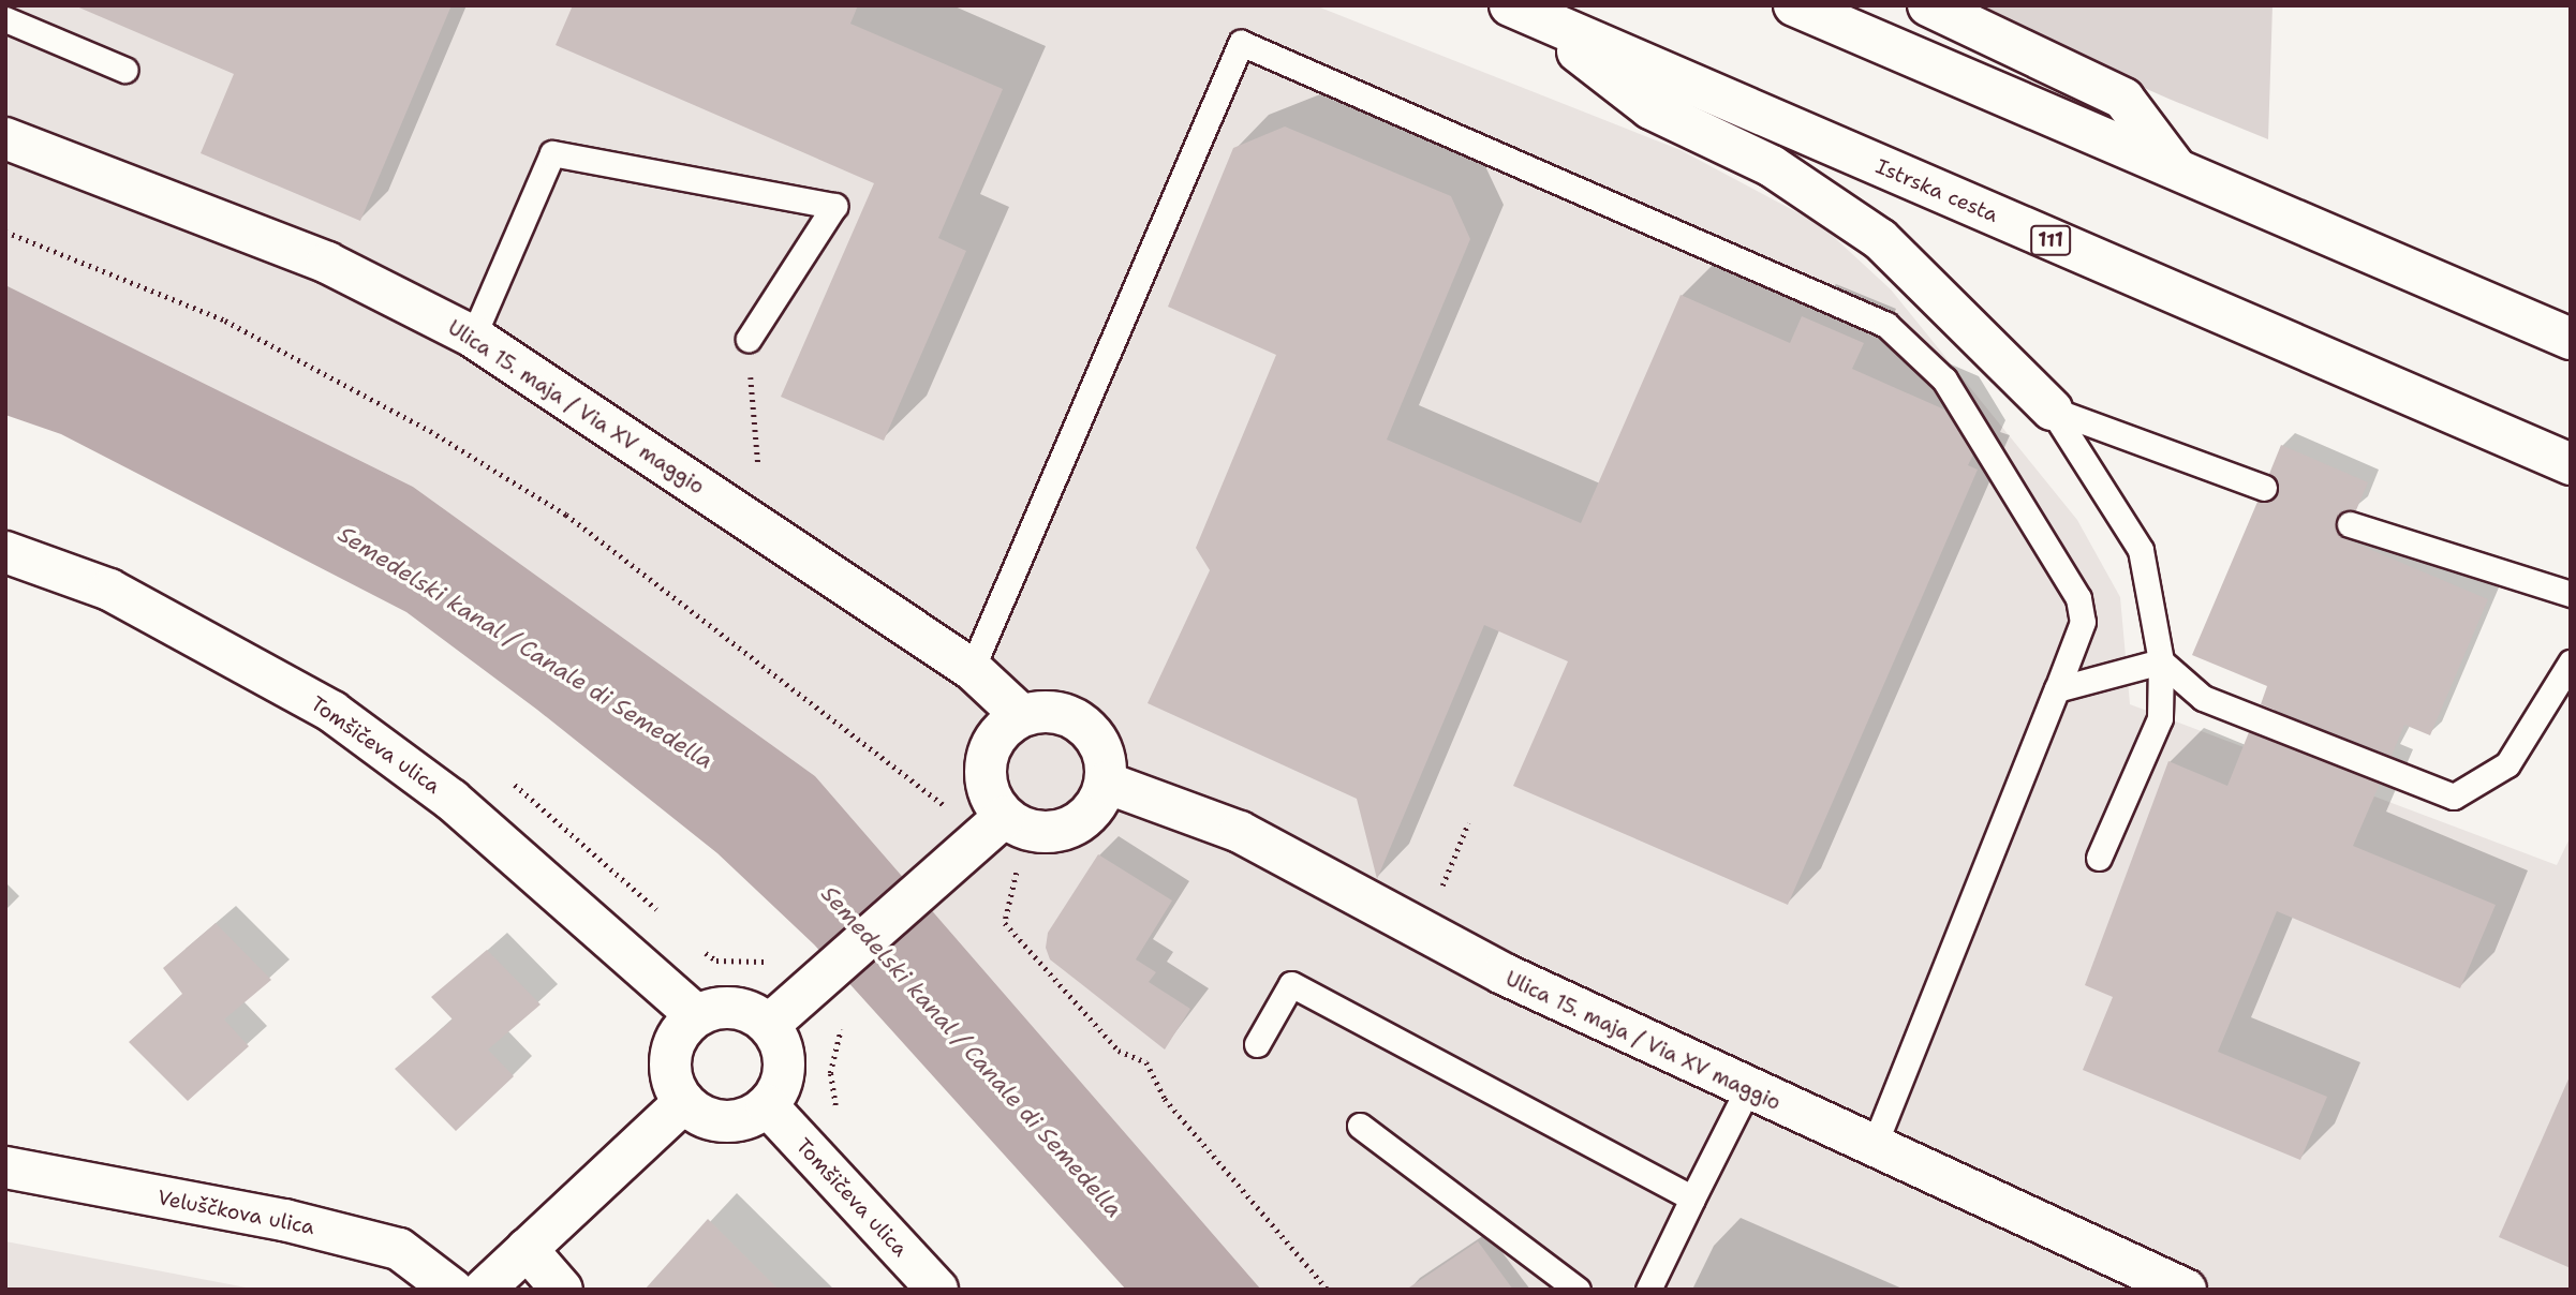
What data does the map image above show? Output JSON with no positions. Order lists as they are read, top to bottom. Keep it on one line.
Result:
{"streets":{"main road":["Istrska cesta","111","Ulica 15. maja / Via XV maggio","Tomšičeva ulica","Veluščkova ulica"]},"water":["Semedelski kanal / Canale di Semedella"]}
